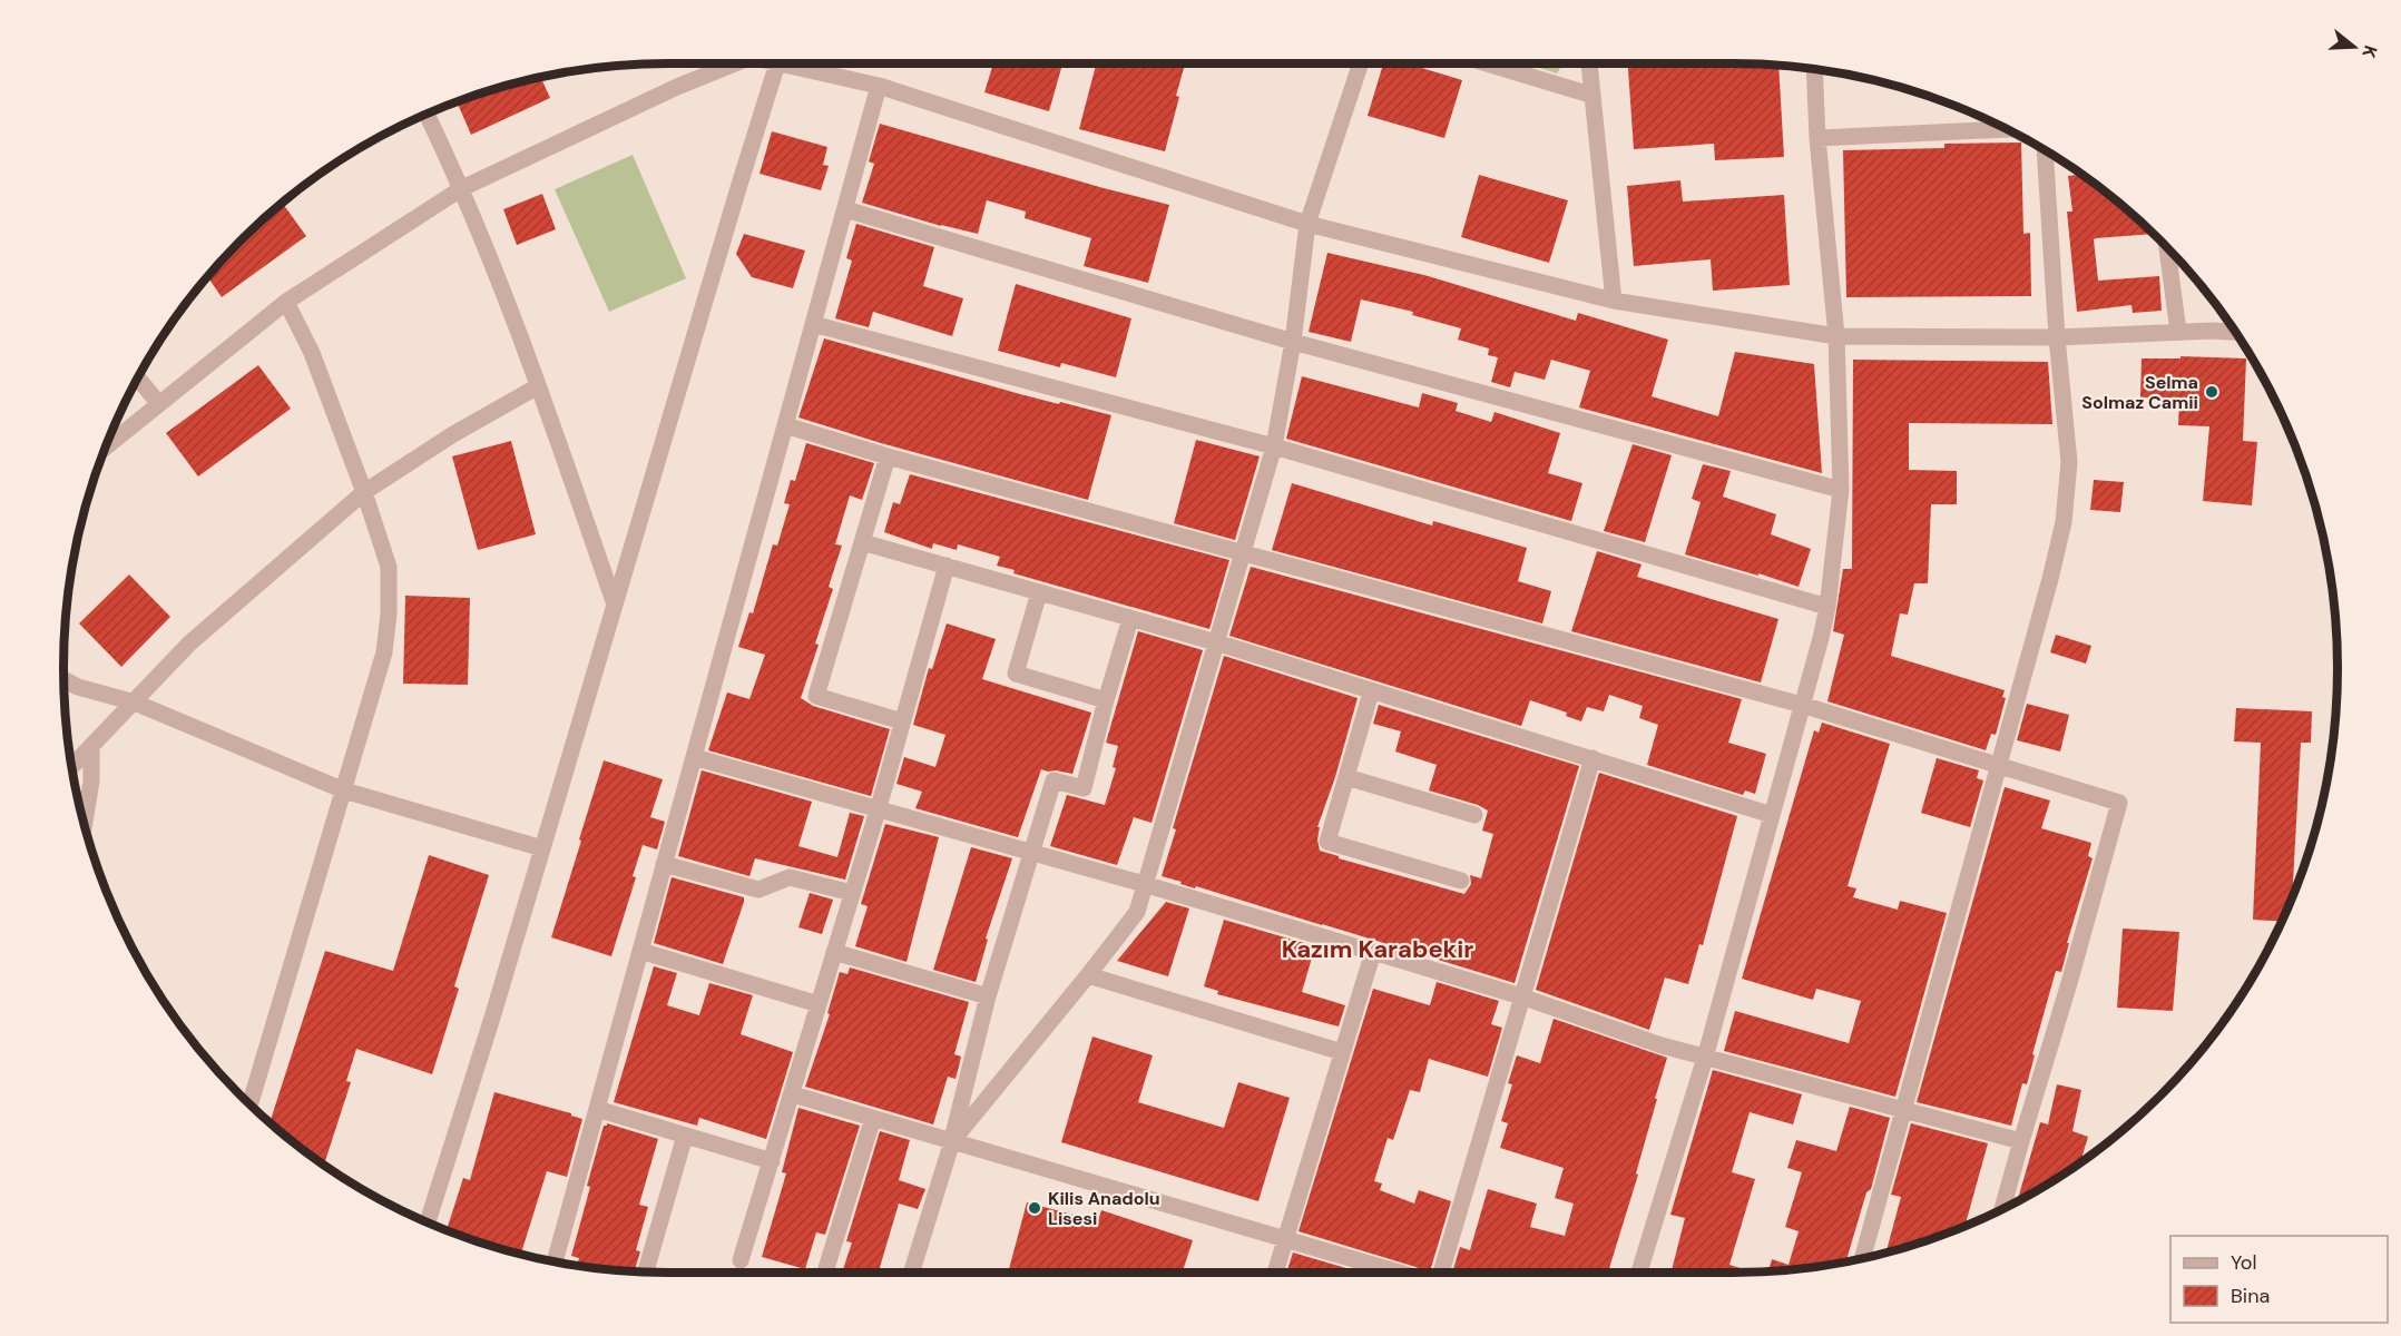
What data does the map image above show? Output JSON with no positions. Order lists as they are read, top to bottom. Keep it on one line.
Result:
{"districts":["Kazım Karabekir"],"places":["Selma Solmaz Camii","Kilis Anadolu Lisesi"],"legend":["Yol","Bina"],"north":"right"}
